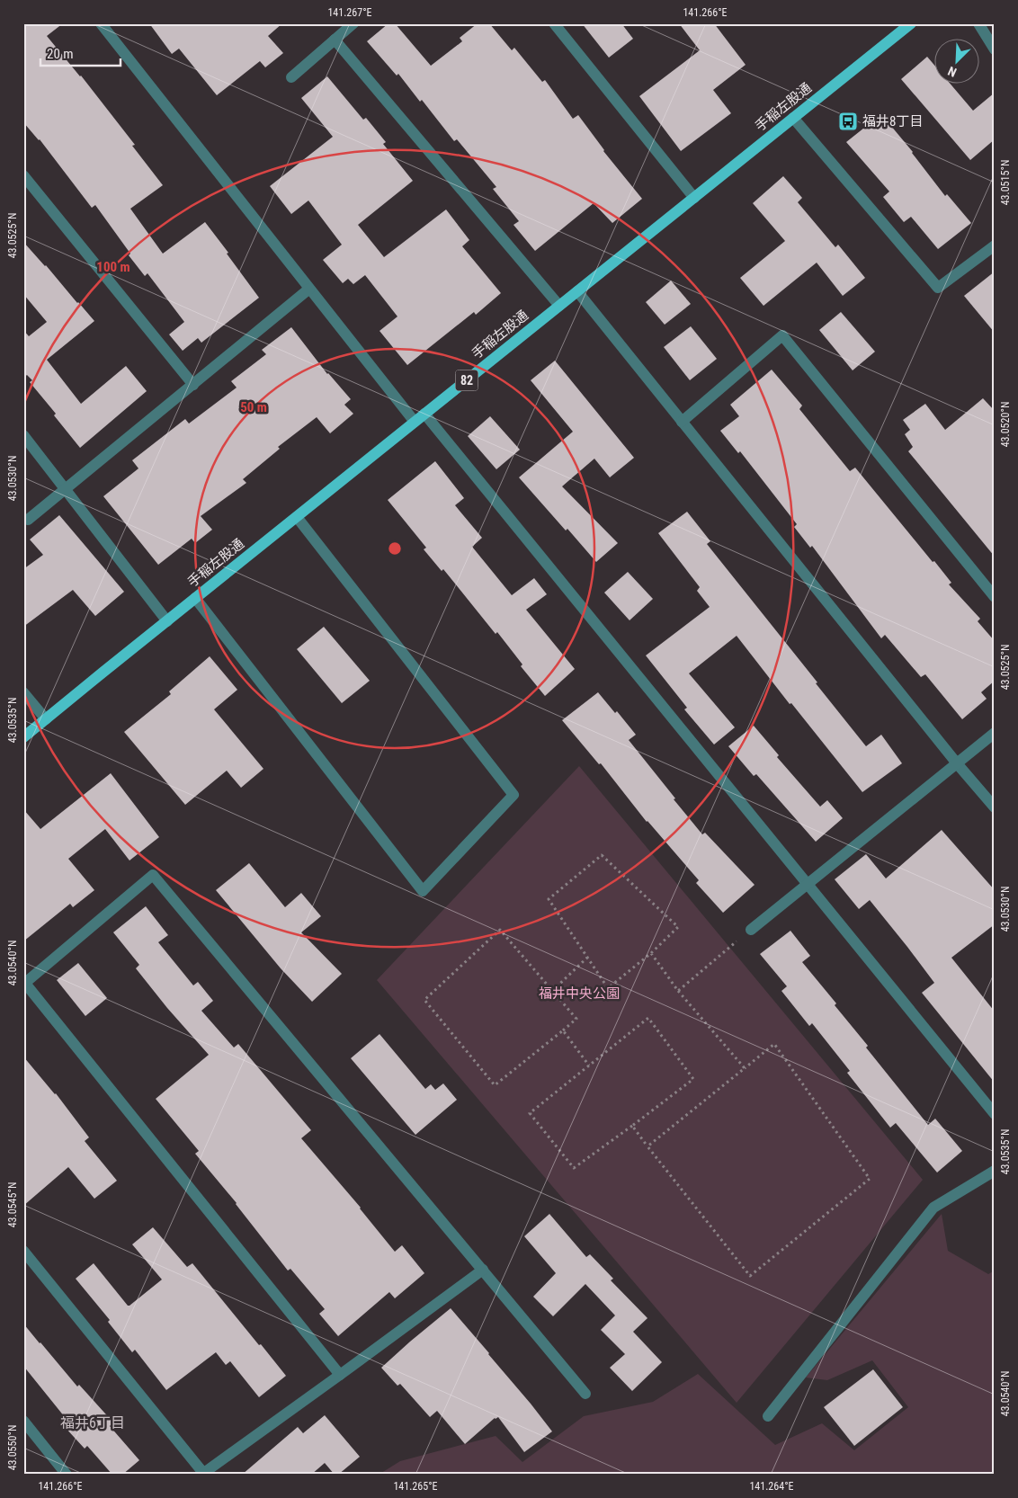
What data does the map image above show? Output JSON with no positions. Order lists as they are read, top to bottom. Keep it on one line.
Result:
{"streets":{"main road":["手稲左股通","82"]},"districts":["福井6丁目"],"parks":["福井中央公園"],"places":{"bus stop":["福井8丁目"]},"scale_bar":"20 m","north":"bottom left","coordinates":["141.267°E","141.266°E","43.0515°N","43.0525°N","43.0520°N","43.0530°N","43.0535°N","43.0540°N","43.0545°N","43.0550°N","141.265°E","141.264°E"],"rings":["100 m","50 m"]}
